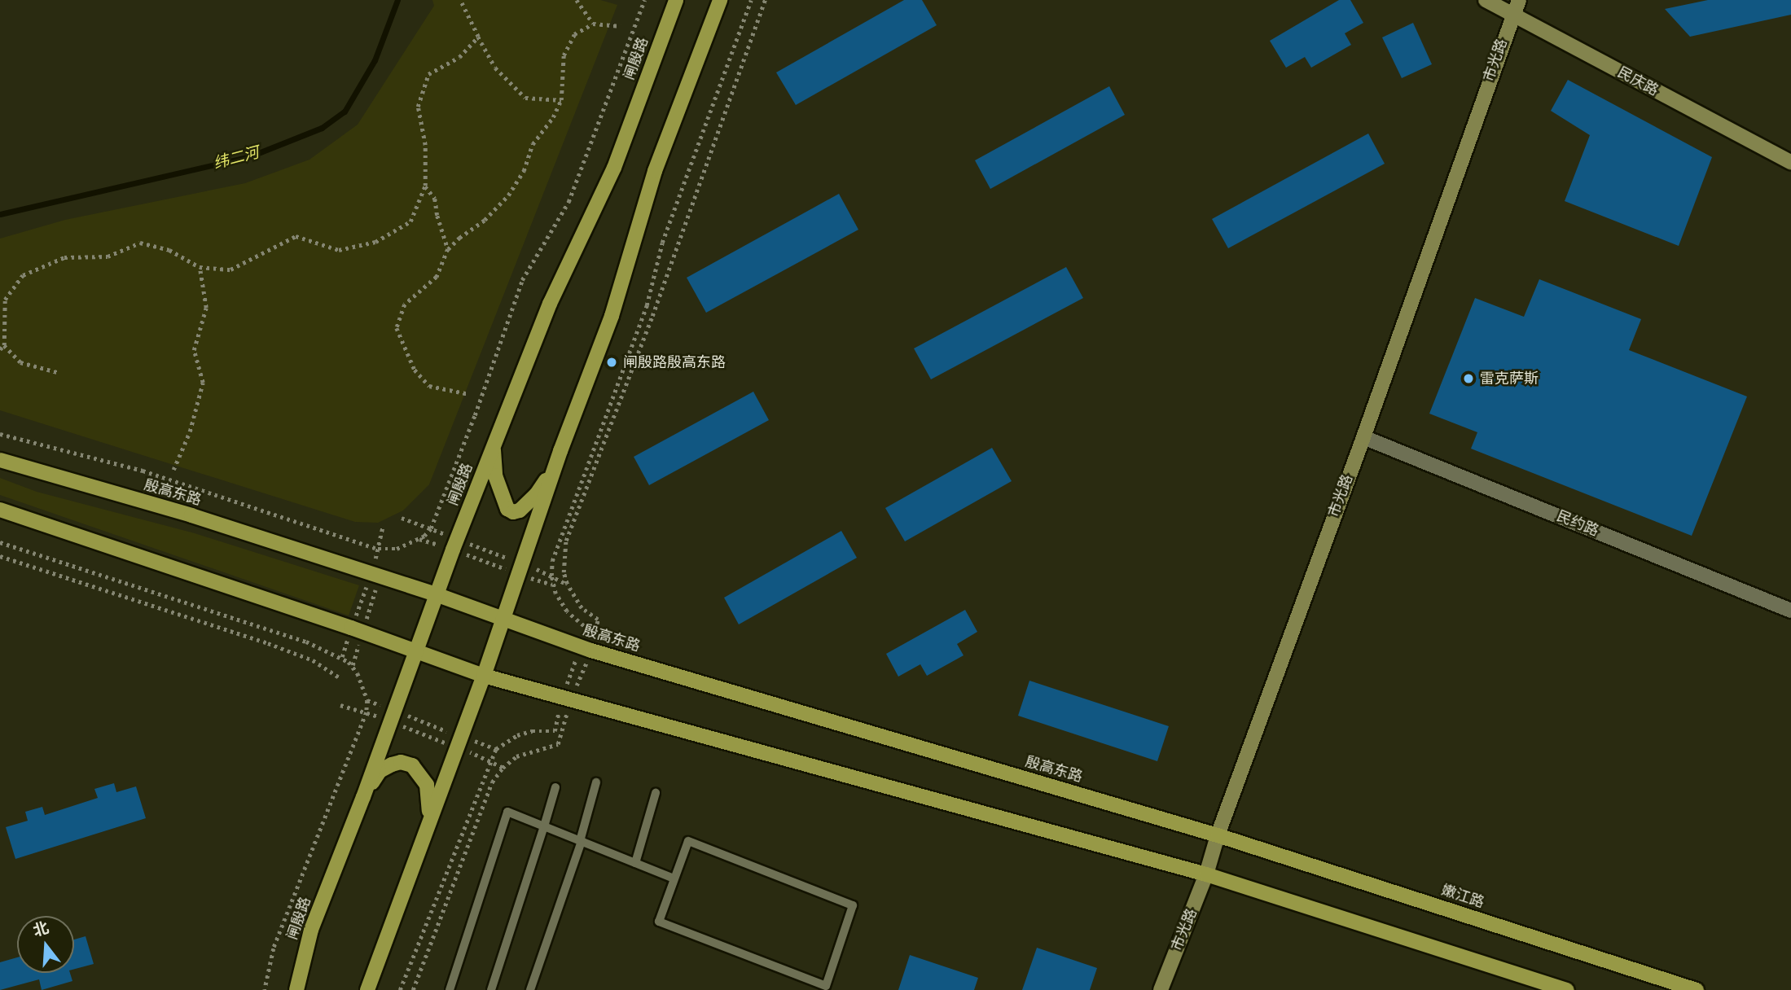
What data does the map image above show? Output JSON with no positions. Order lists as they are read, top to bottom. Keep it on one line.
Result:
{"streets":{"main road":["闸殷路","殷高东路","嫩江路"],"street":["市光路","民庆路","民约路"]},"crossings":[["闸殷路","殷高东路"],["市光路","民庆路"],["市光路","殷高东路"],["市光路","民约路"],["市光路","嫩江路"],["殷高东路","嫩江路"]],"water":["纬二河"],"places":["闸殷路殷高东路","雷克萨斯"],"north":"top"}
